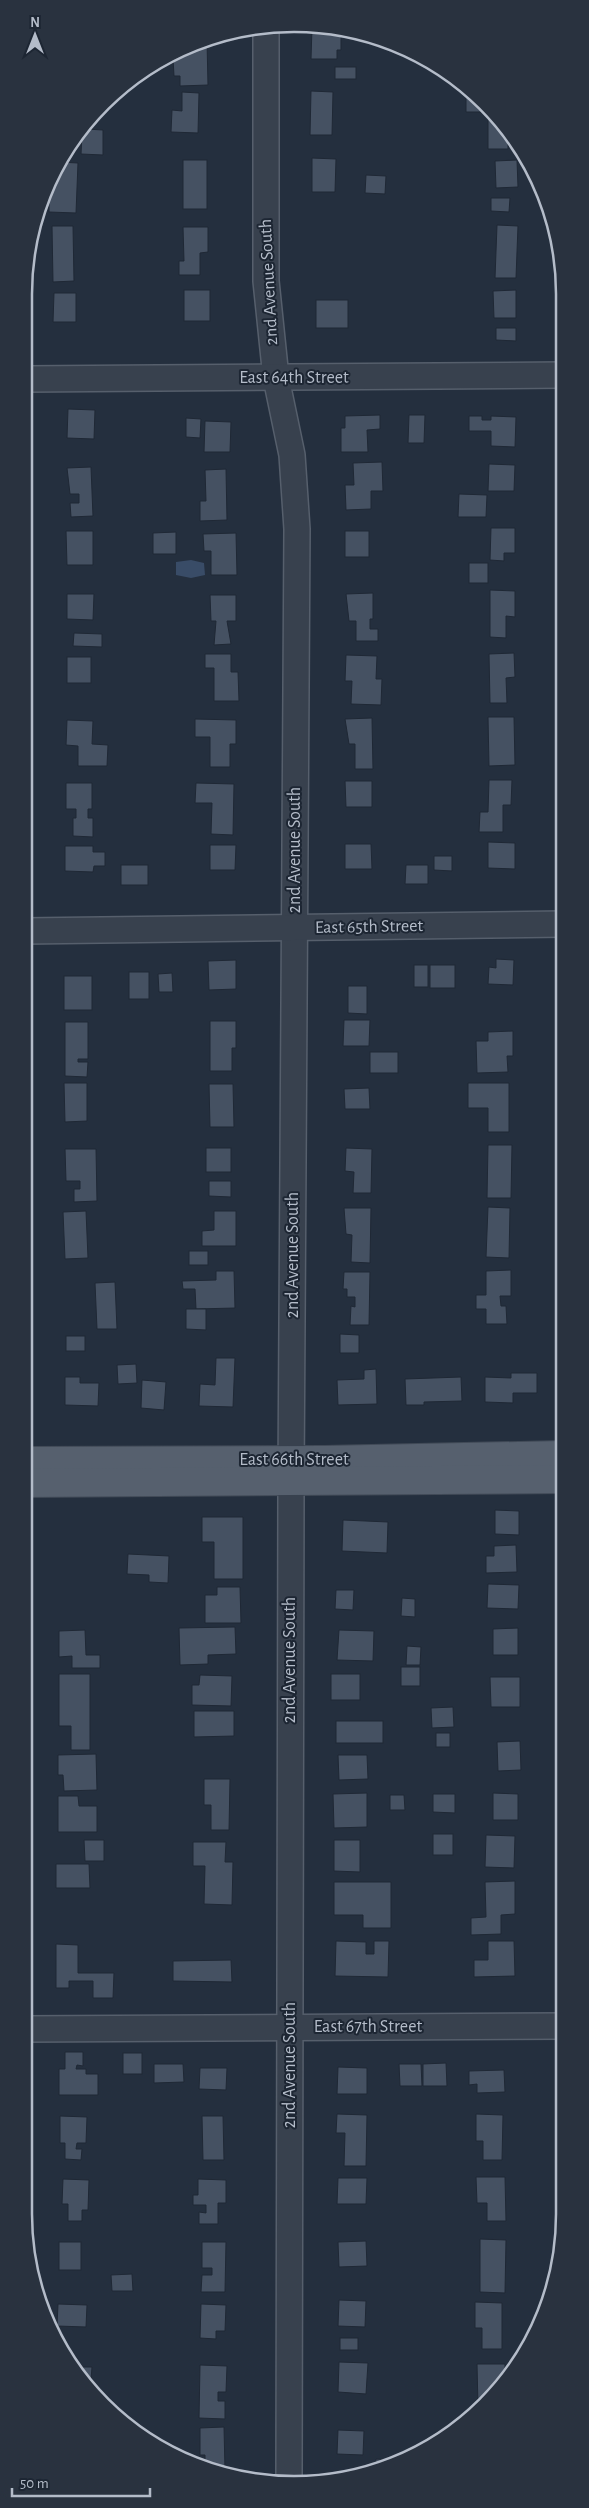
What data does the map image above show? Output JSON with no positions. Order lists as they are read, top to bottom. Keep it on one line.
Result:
{"streets":{"main road":["East 66th Street"],"street":["2nd Avenue South","East 64th Street","East 65th Street","East 67th Street"]},"crossings":[["2nd Avenue South","East 64th Street"],["2nd Avenue South","East 65th Street"],["2nd Avenue South","East 66th Street"],["2nd Avenue South","East 67th Street"]],"scale_bar":"50 m","north":"top"}
